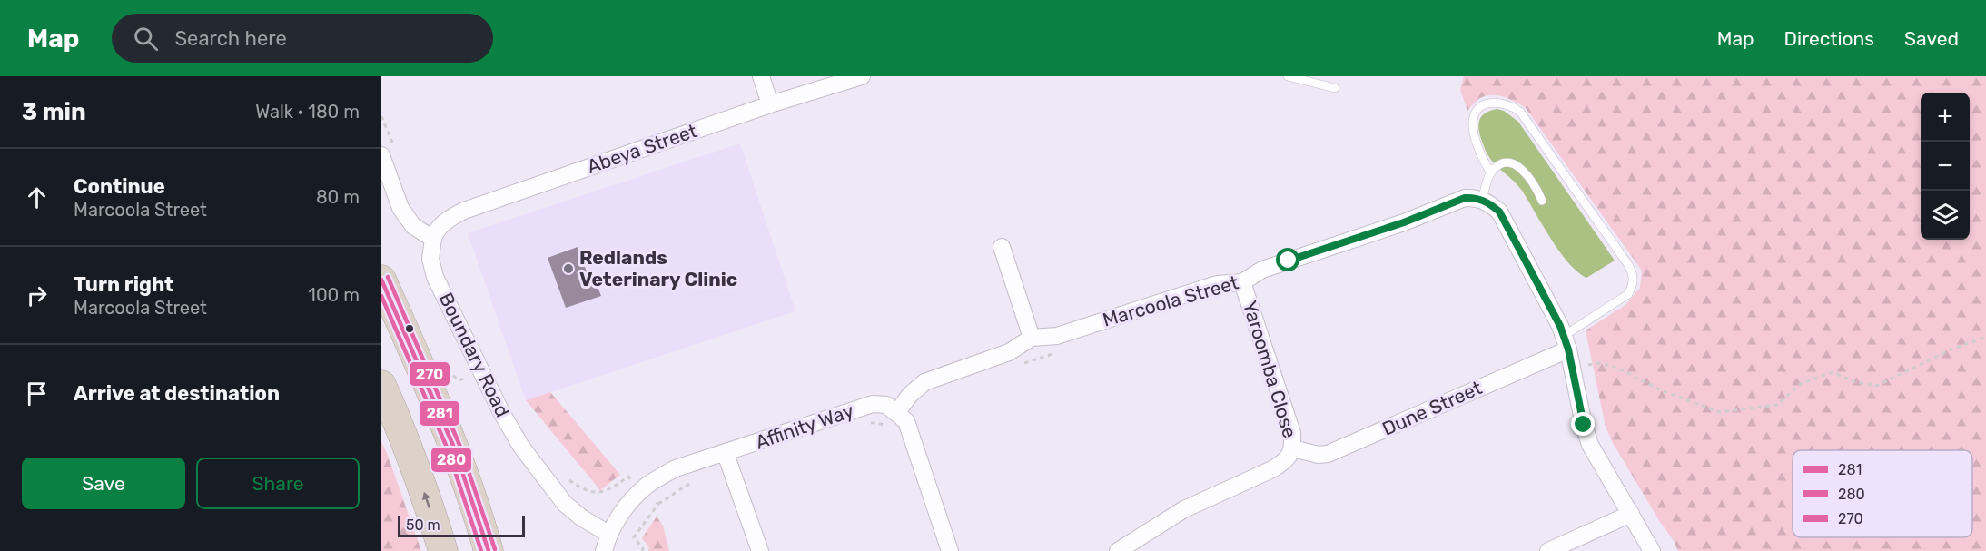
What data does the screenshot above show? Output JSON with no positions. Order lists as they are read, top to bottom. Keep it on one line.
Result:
{"streets":{"street":["Abeya Street","Marcoola Street","Boundary Road","Yaroomba Close","Dune Street","Affinity Way"]},"crossings":[["Abeya Street","Boundary Road"],["Marcoola Street","Yaroomba Close"],["Marcoola Street","Affinity Way"],["Boundary Road","Affinity Way"],["Yaroomba Close","Dune Street"]],"places":["Redlands Veterinary Clinic"],"lines":["transit line 270","transit line 281","transit line 280"],"legend":["281","280","270"],"scale_bar":"50 m","page":{"header":"Map","search":"Search here","nav":["Map","Directions","Saved"],"heading":["3 min","Walk · 180 m"],"map_buttons":["+","−"],"list":[["Continue","Marcoola Street","80 m"],["Turn right","Marcoola Street","100 m"],"Arrive at destination"],"buttons":["Save","Share"],"scale":"50 m"}}
